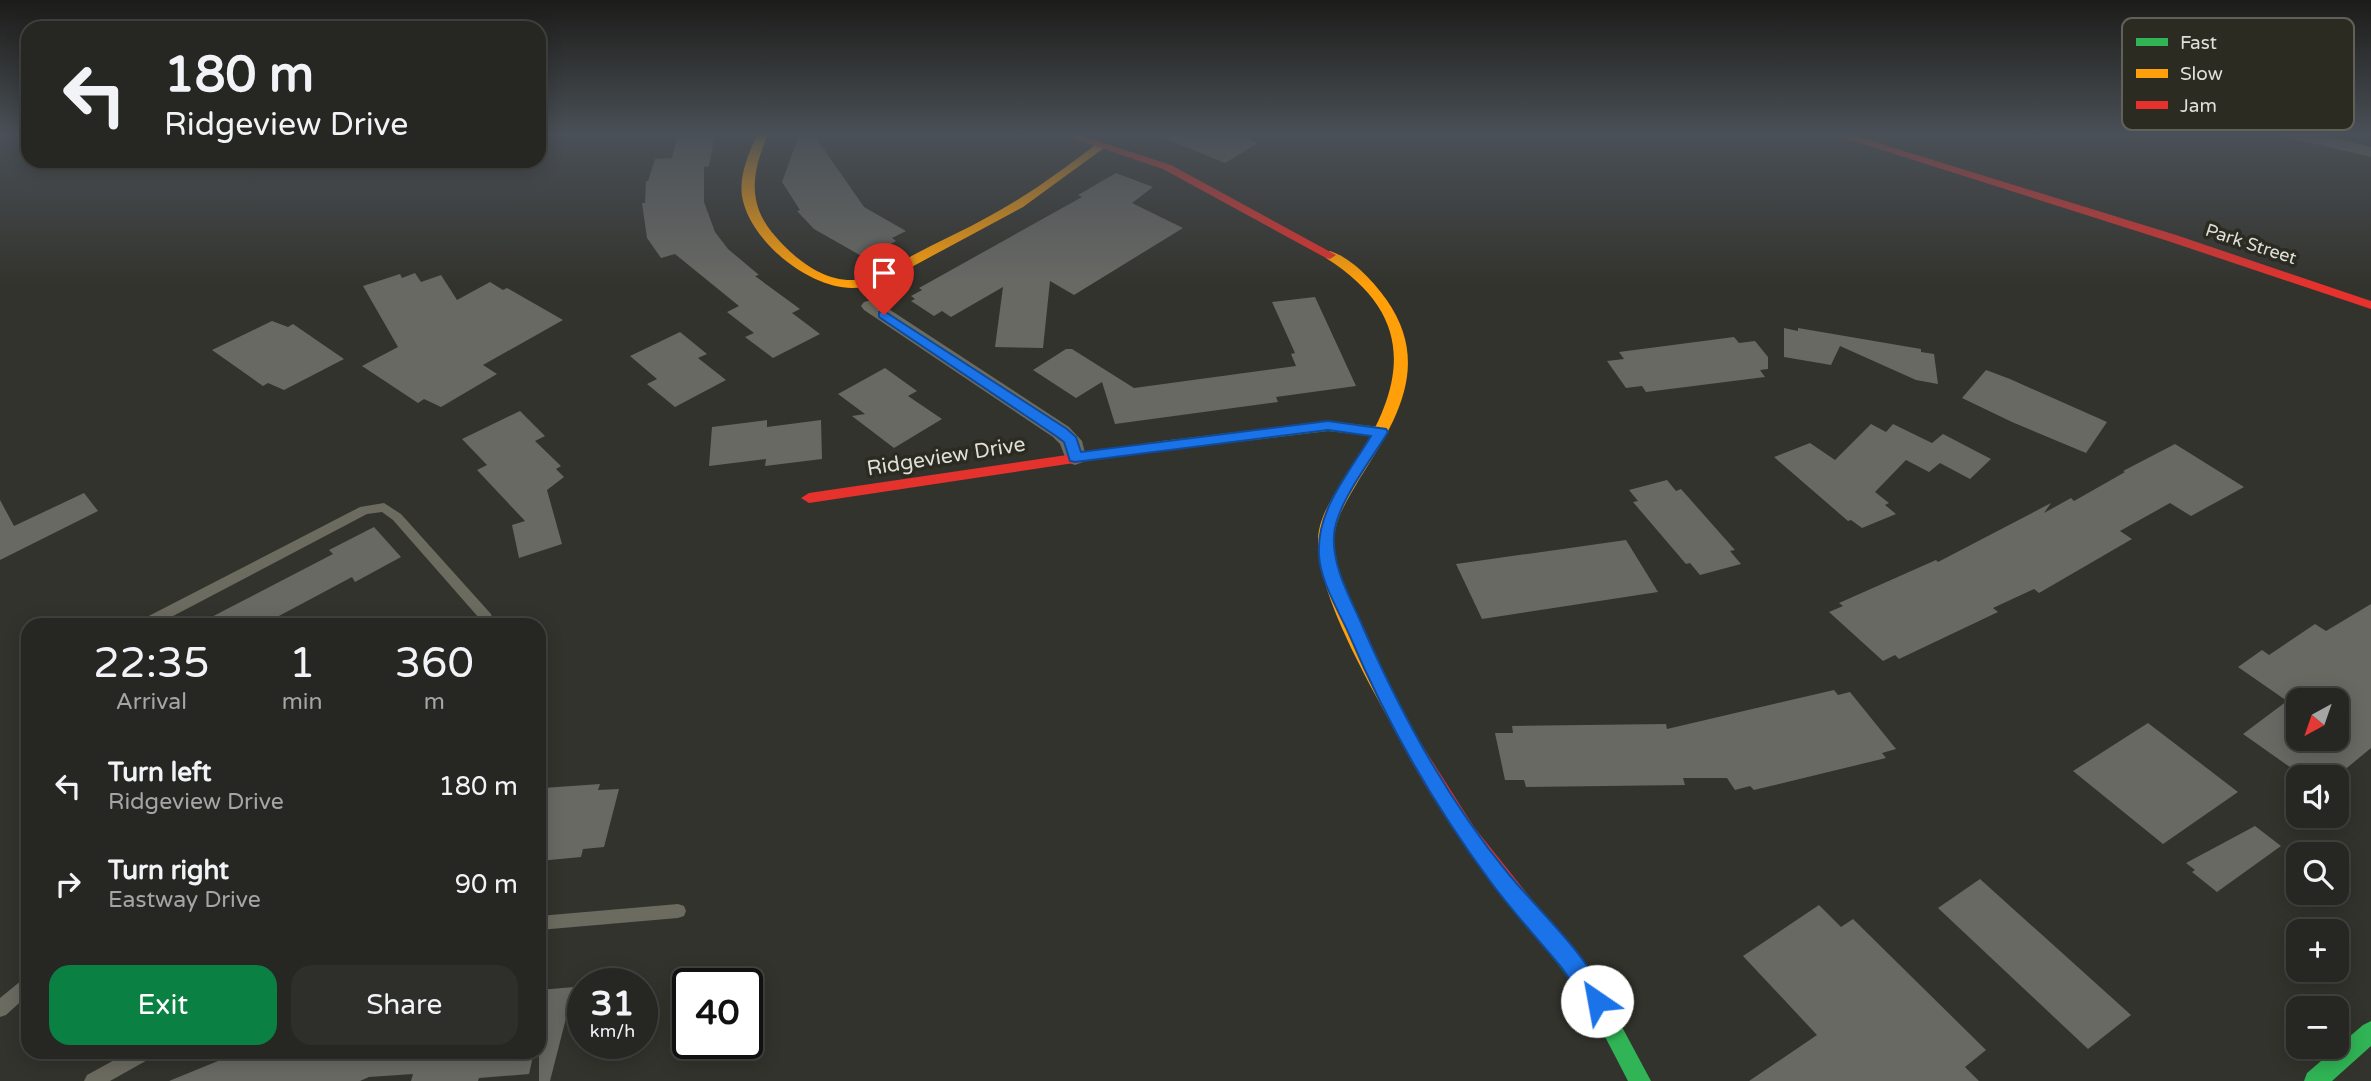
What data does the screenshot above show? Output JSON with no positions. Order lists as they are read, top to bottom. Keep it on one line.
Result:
{"streets":{"street":["Park Street","Ridgeview Drive"]},"legend":["Fast","Slow","Jam"],"north":"bottom left","page":{"turn":["180 m","Ridgeview Drive"],"eta":["22:35","Arrival","1","min","360","m"],"map_buttons":["+","−"],"list":[{"name":"Turn left","note":"Ridgeview Drive","value":"180 m"},{"name":"Turn right","note":"Eastway Drive","value":"90 m"}],"buttons":["Exit","Share"],"speed":"31 km/h","limit":"40"}}
